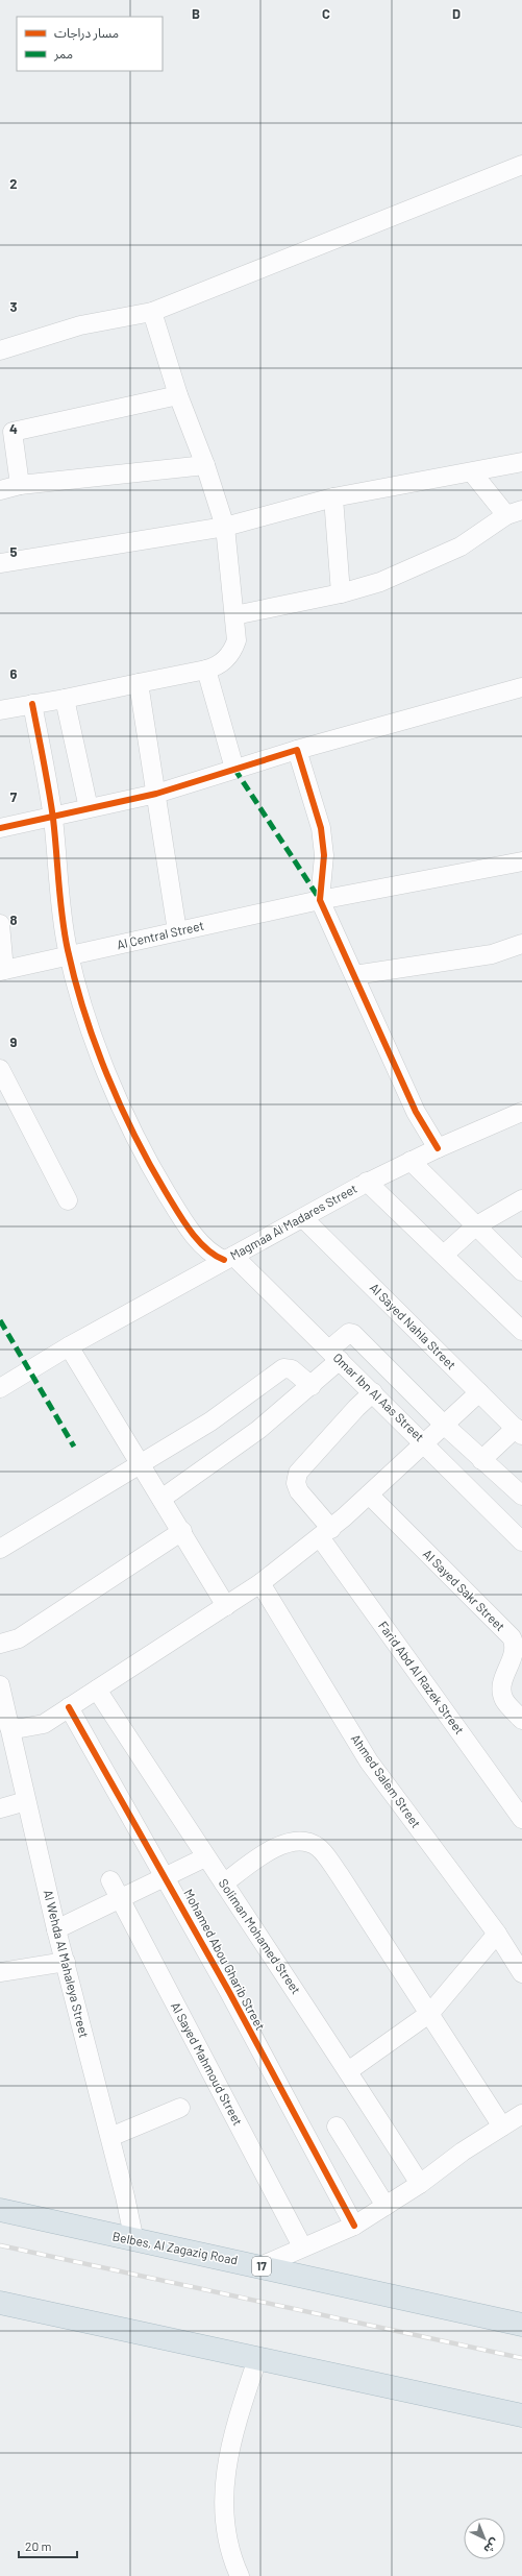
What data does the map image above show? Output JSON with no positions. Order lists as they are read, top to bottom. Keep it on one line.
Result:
{"streets":{"highway":["Belbes, Al Zagazig Road","17"],"street":["Al Central Street","Magmaa Al Madares Street","Al Sayed Nahla Street","Omar Ibn Al Aas Street","Al Sayed Sakr Street","Farid Abd Al Razek Street","Ahmed Salem Street","Soliman Mohamed Street","Mohamed Abou Gharib Street","Al Wehda Al Mahaleya Street","Al Sayed Mahmoud Street"]},"crossings":[["Al Central Street","Omar Ibn Al Aas Street"],["Magmaa Al Madares Street","Al Sayed Nahla Street"],["Magmaa Al Madares Street","Omar Ibn Al Aas Street"],["Omar Ibn Al Aas Street","Farid Abd Al Razek Street"],["Al Wehda Al Mahaleya Street","Belbes, Al Zagazig Road"]],"legend":["مسار دراجات","ممر"],"scale_bar":"20 m","north":"bottom right","grid":{"columns":["B","C","D"],"rows":["2","3","4","5","6","7","8","9"]}}
